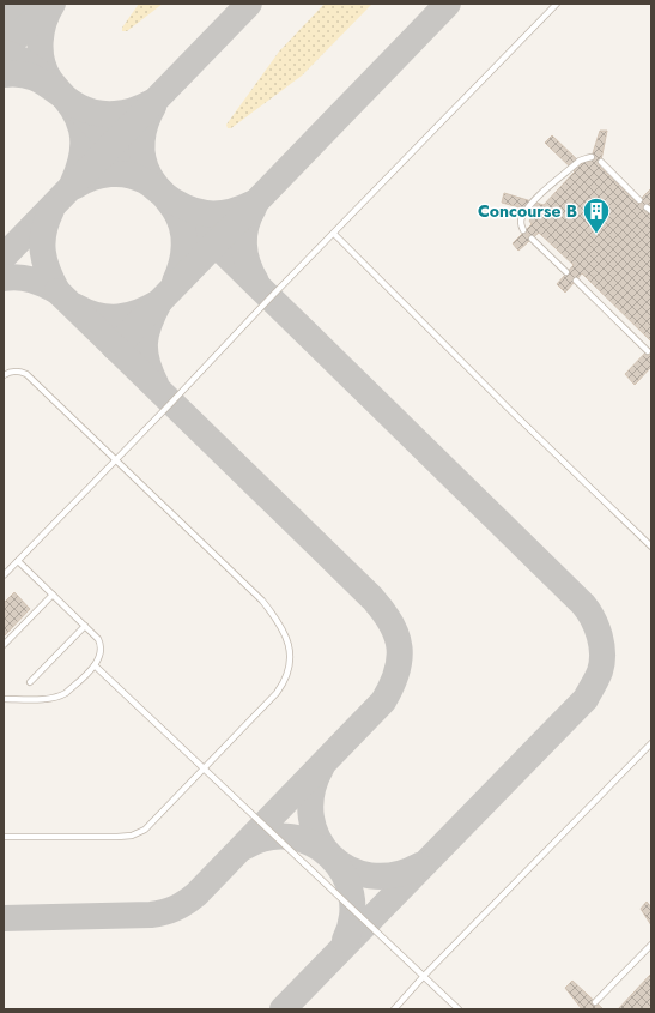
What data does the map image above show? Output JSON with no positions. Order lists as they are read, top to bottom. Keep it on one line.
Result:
{"places":{"building":["Concourse B"]}}
